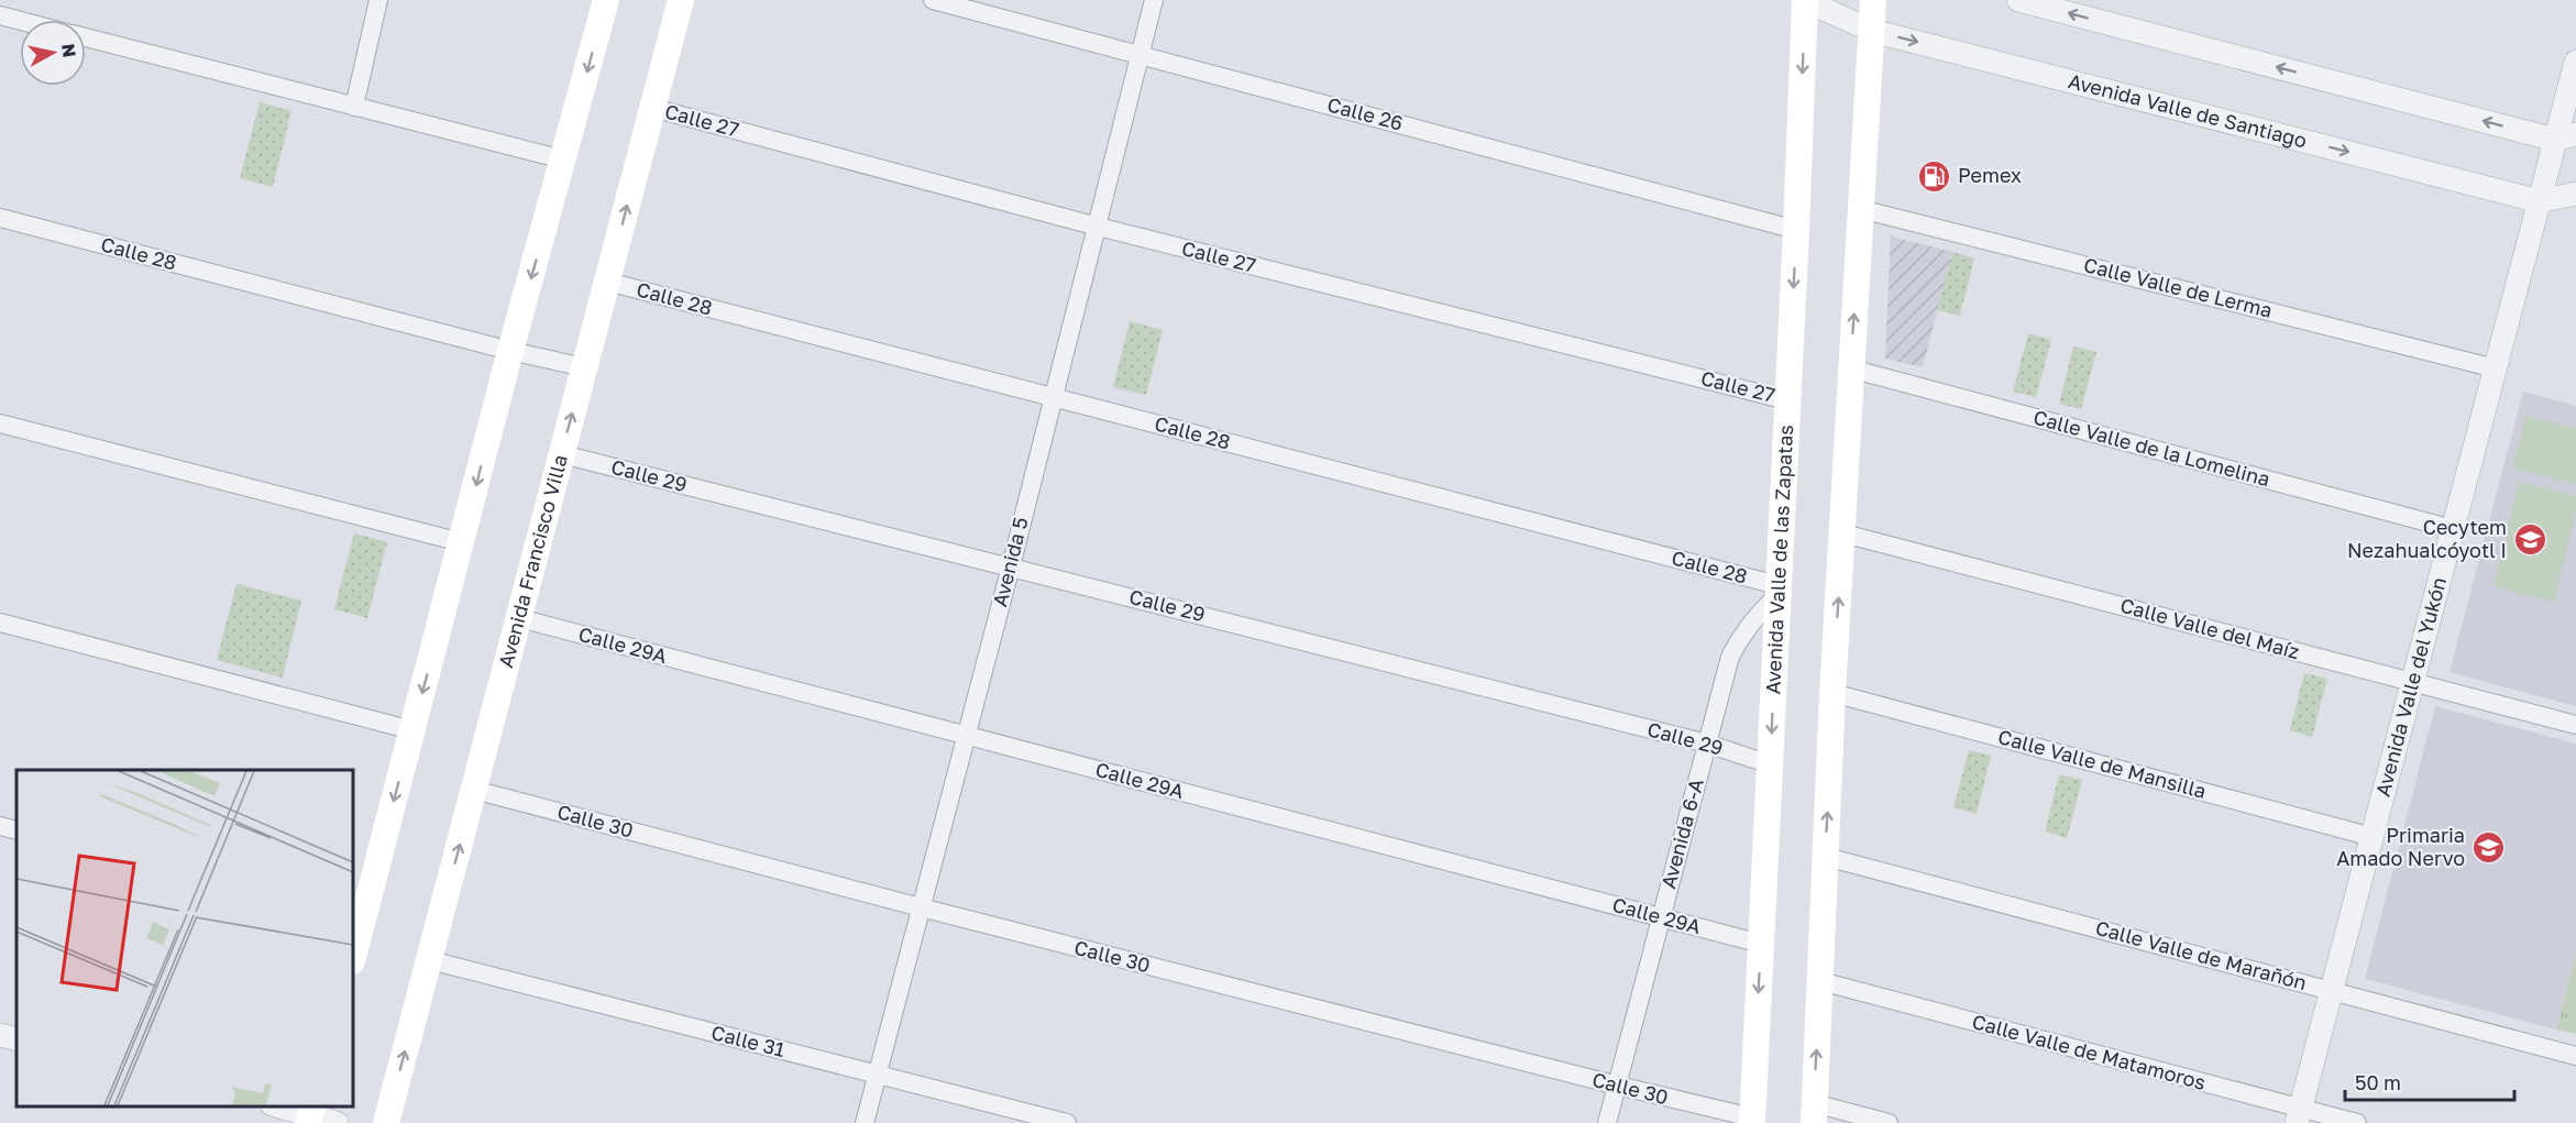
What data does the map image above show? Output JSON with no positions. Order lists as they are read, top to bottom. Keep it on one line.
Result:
{"streets":{"main road":["Avenida Valle de las Zapatas","Avenida Francisco Villa"],"street":["Avenida Valle de Santiago","Calle 26","Calle 27","Calle 28","Calle Valle de Lerma","Calle Valle de la Lomelina","Calle 29","Avenida 5","Calle Valle del Maíz","Calle 29A","Avenida Valle del Yukón","Calle Valle de Mansilla","Calle 30","Avenida 6-A","Calle Valle de Marañón","Calle 31","Calle Valle de Matamoros"]},"crossings":[["Avenida Valle de Santiago","Avenida Valle de las Zapatas"],["Avenida Valle de Santiago","Avenida Valle del Yukón"],["Calle 26","Avenida Valle de las Zapatas"],["Calle 26","Avenida 5"],["Calle 27","Avenida Valle de las Zapatas"],["Calle 27","Avenida Francisco Villa"],["Calle 27","Avenida 5"],["Calle 28","Avenida Valle de las Zapatas"],["Calle 28","Avenida Francisco Villa"],["Calle 28","Avenida 5"],["Calle 28","Avenida 6-A"],["Calle Valle de Lerma","Avenida Valle del Yukón"],["Calle Valle de la Lomelina","Avenida Valle del Yukón"],["Calle 29","Avenida Valle de las Zapatas"],["Calle 29","Avenida Francisco Villa"],["Calle 29","Avenida 5"],["Calle 29","Avenida 6-A"],["Avenida Valle de las Zapatas","Calle 29A"],["Avenida Valle de las Zapatas","Calle 30"],["Avenida Valle de las Zapatas","Avenida 6-A"],["Avenida Francisco Villa","Calle 29A"],["Avenida Francisco Villa","Calle 30"],["Avenida Francisco Villa","Calle 31"],["Avenida 5","Calle 29A"],["Avenida 5","Calle 30"],["Avenida 5","Calle 31"],["Calle Valle del Maíz","Avenida Valle del Yukón"],["Calle 29A","Avenida 6-A"],["Avenida Valle del Yukón","Calle Valle de Mansilla"],["Avenida Valle del Yukón","Calle Valle de Marañón"],["Avenida Valle del Yukón","Calle Valle de Matamoros"],["Calle 30","Avenida 6-A"]],"places":{"fuel station":["Pemex"],"school or university":["Cecytem Nezahualcóyotl I","Primaria Amado Nervo"]},"scale_bar":"50 m","north":"right"}
